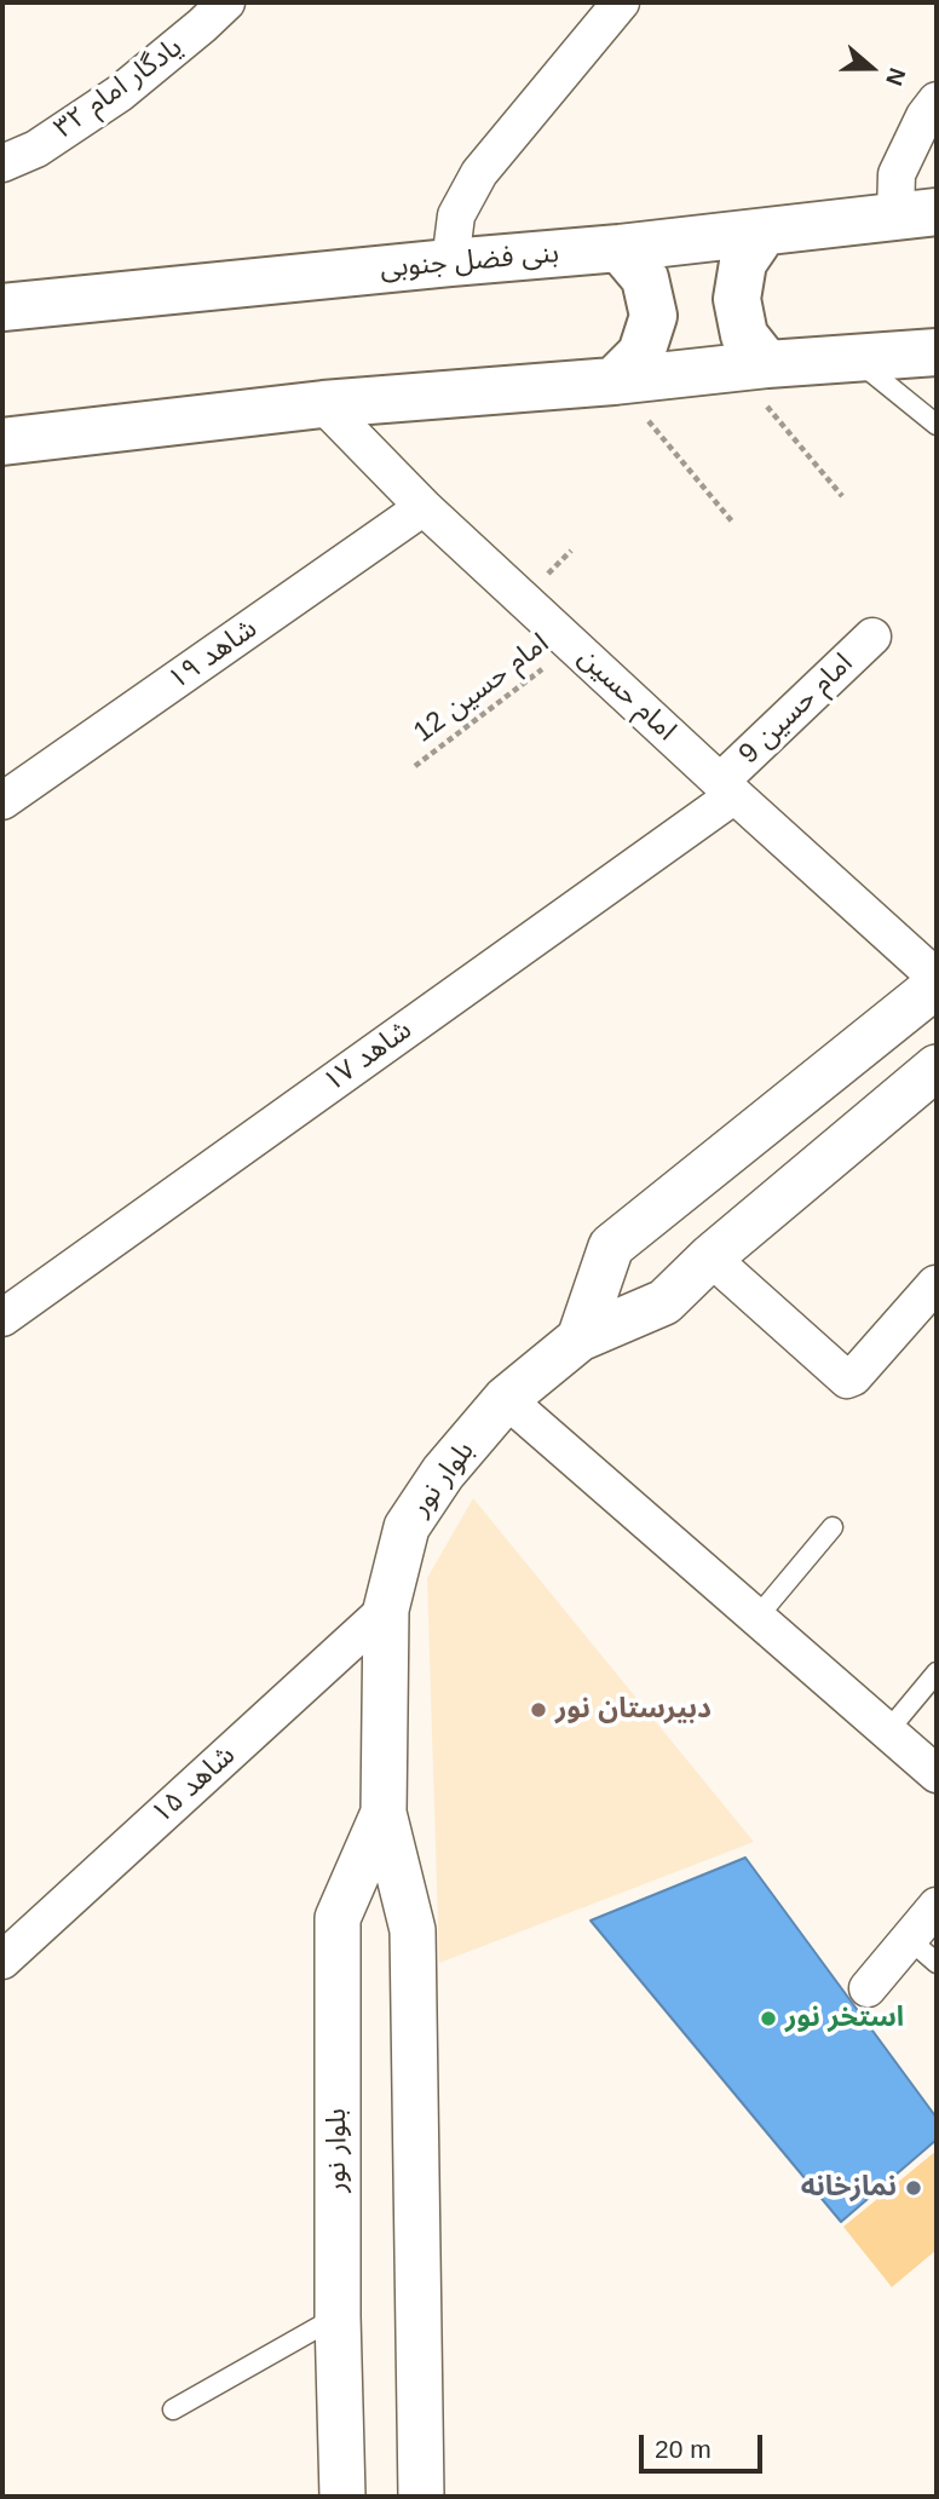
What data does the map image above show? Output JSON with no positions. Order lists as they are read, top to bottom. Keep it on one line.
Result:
{"streets":{"main road":["بنی فضل جنوبی"],"street":["یادگار امام ۳۲","شاهد ۱۹","امام حسین","امام حسین 9","شاهد ۱۷","بلوار نور","شاهد ۱۵"],"path":["امام حسین 12"]},"crossings":[["شاهد ۱۹","امام حسین"],["امام حسین 12","امام حسین"],["امام حسین","امام حسین 9"],["امام حسین","شاهد ۱۷"],["امام حسین 9","شاهد ۱۷"],["بلوار نور","شاهد ۱۵"]],"places":["دبیرستان نور","استخر نور","نمازخانه"],"scale_bar":"20 m","north":"right"}
